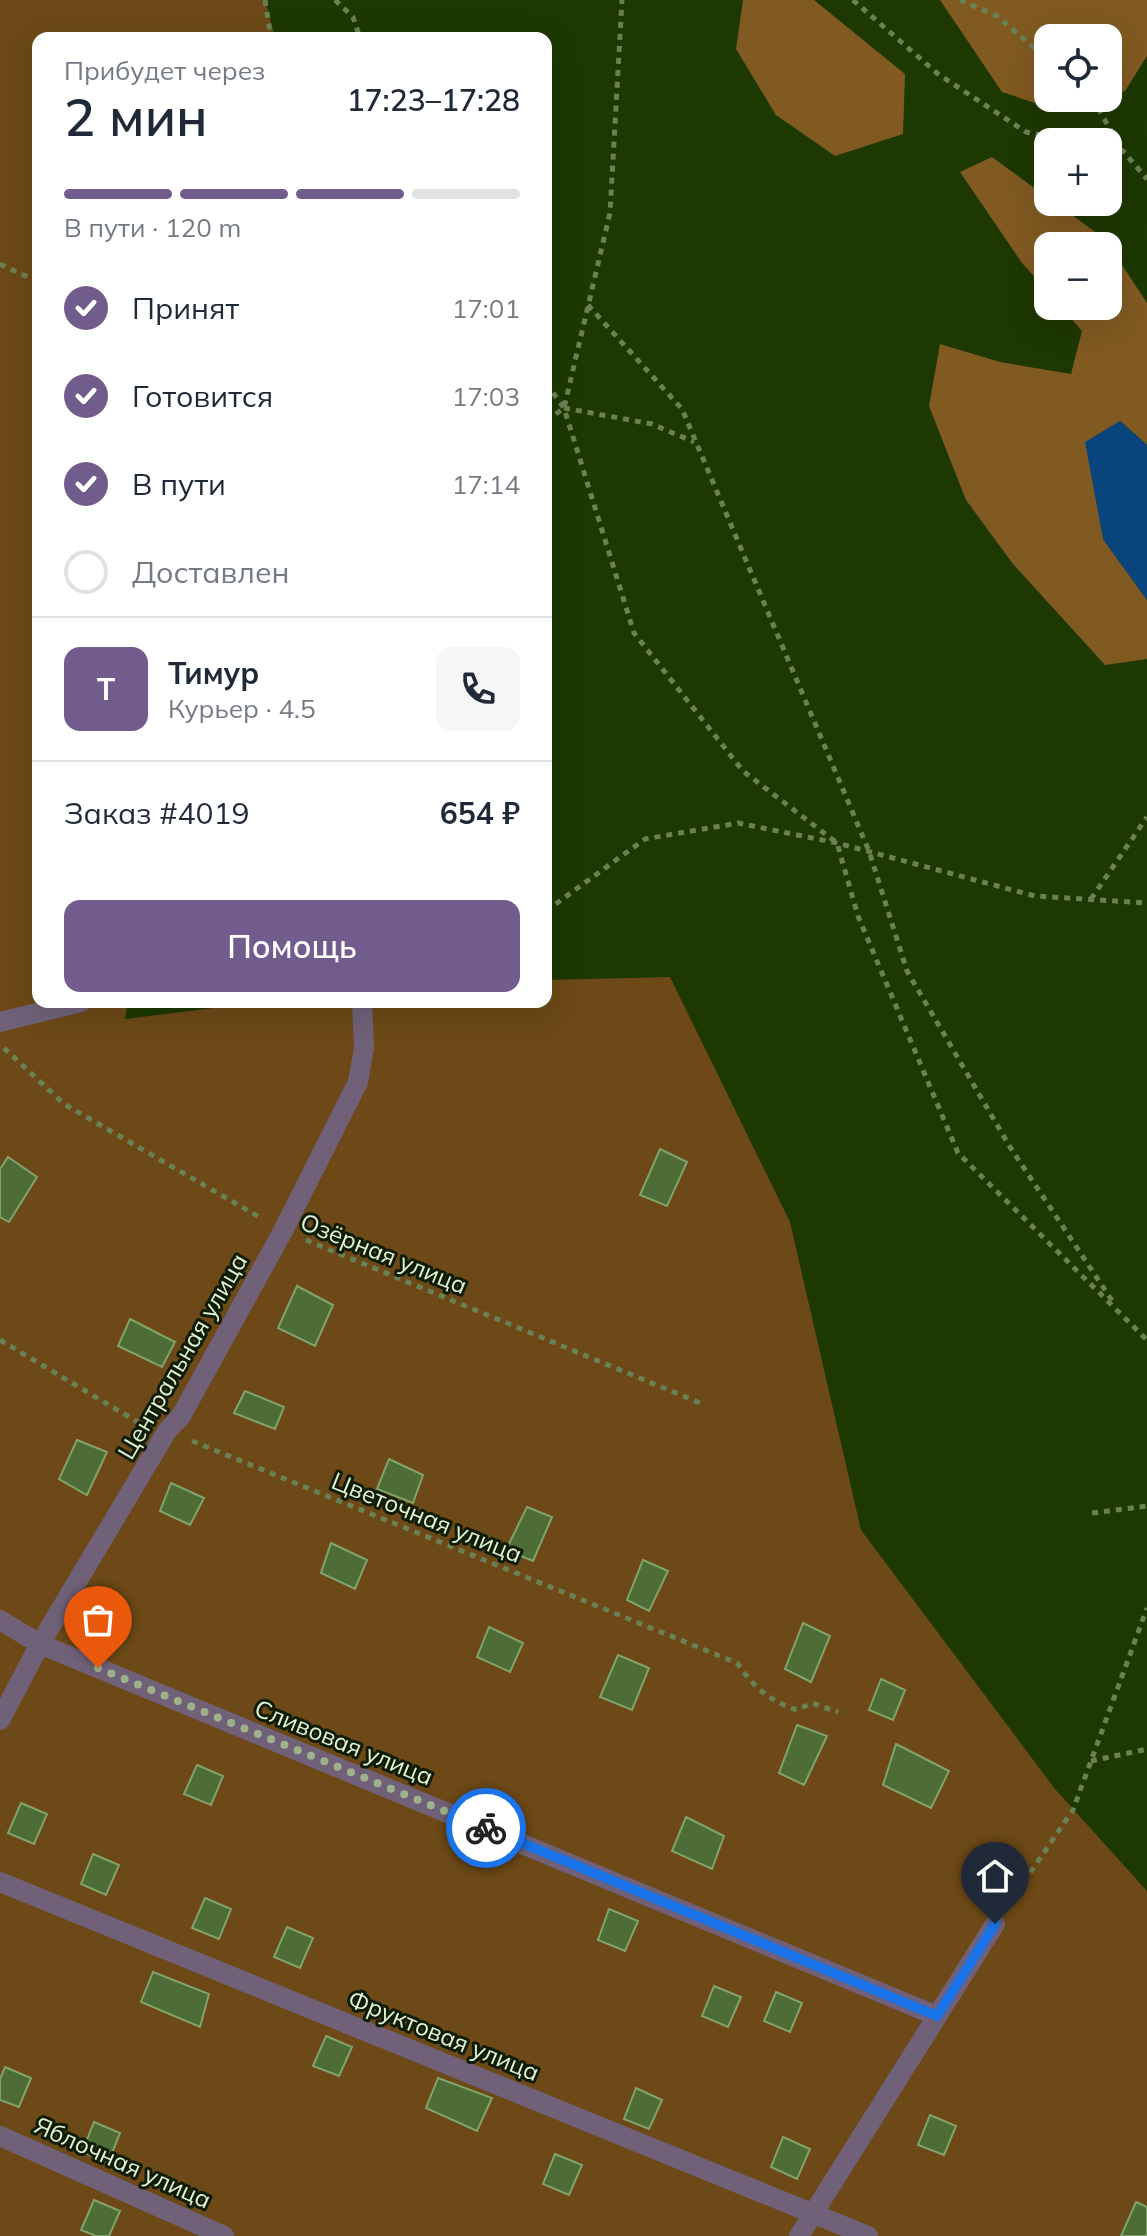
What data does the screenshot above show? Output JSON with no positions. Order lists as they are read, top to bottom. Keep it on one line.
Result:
{"streets":{"street":["Центральная улица","Сливовая улица","Фруктовая улица","Яблочная улица"],"path":["Озёрная улица","Цветочная улица"]},"crossings":[["Озёрная улица","Центральная улица"],["Центральная улица","Цветочная улица"],["Центральная улица","Сливовая улица"]],"page":{"map_buttons":["+","−"],"heading":["2 мин","Прибудет через","17:23–17:28"],"panel":["Тимур","Курьер · 4.5","Заказ #4019","654 ₽"],"bar":"В пути · 120 m","list":[["Принят","17:01"],["Готовится","17:03"],["В пути","17:14"],"Доставлен"],"round":"Т","buttons":"Помощь"}}
